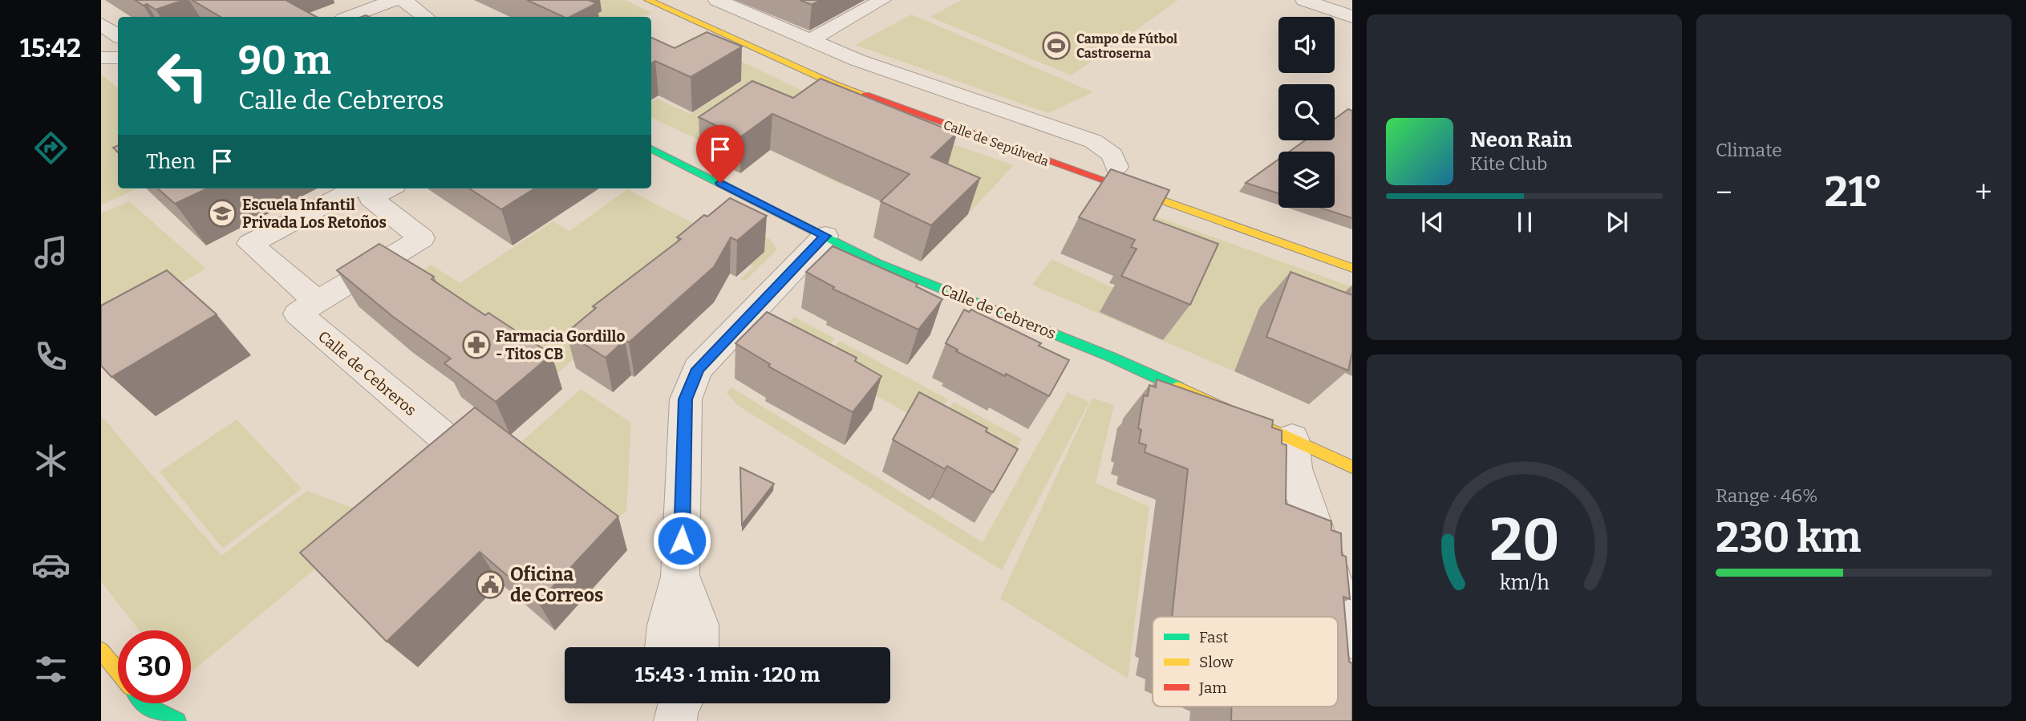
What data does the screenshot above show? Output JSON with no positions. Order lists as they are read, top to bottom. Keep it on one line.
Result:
{"streets":{"main road":["Calle de Sepúlveda","Calle de Cebreros"]},"places":{"sports":["Campo de Fútbol Castroserna"],"school or university":["Escuela Infantil Privada Los Retoños"],"pharmacy":["Farmacia Gordillo - Titos CB"],"public building":["Oficina de Correos"]},"legend":["Fast","Slow","Jam"],"page":{"tabs":"15:42","tile":["Climate",["Range · 46%","230 km"]],"turn":["90 m","Calle de Cebreros"],"song":["Neon Rain","Kite Club"],"then":"Then","heat":["−","21°","+"],"limit":"30","trip":"15:43 · 1 min · 120 m","gauge":["20","km/h"]}}
